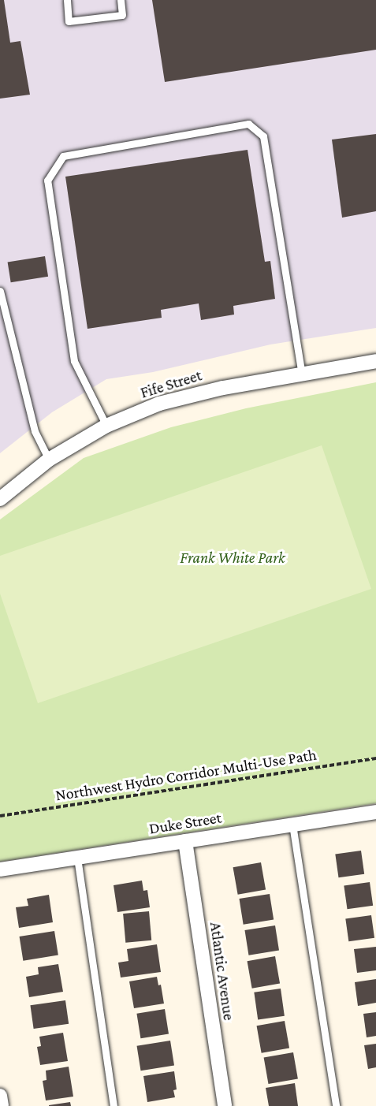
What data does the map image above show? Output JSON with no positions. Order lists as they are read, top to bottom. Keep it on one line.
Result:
{"streets":{"street":["Fife Street","Duke Street","Atlantic Avenue"],"path":["Northwest Hydro Corridor Multi-Use Path"]},"crossings":[["Duke Street","Atlantic Avenue"]],"parks":["Frank White Park"]}
